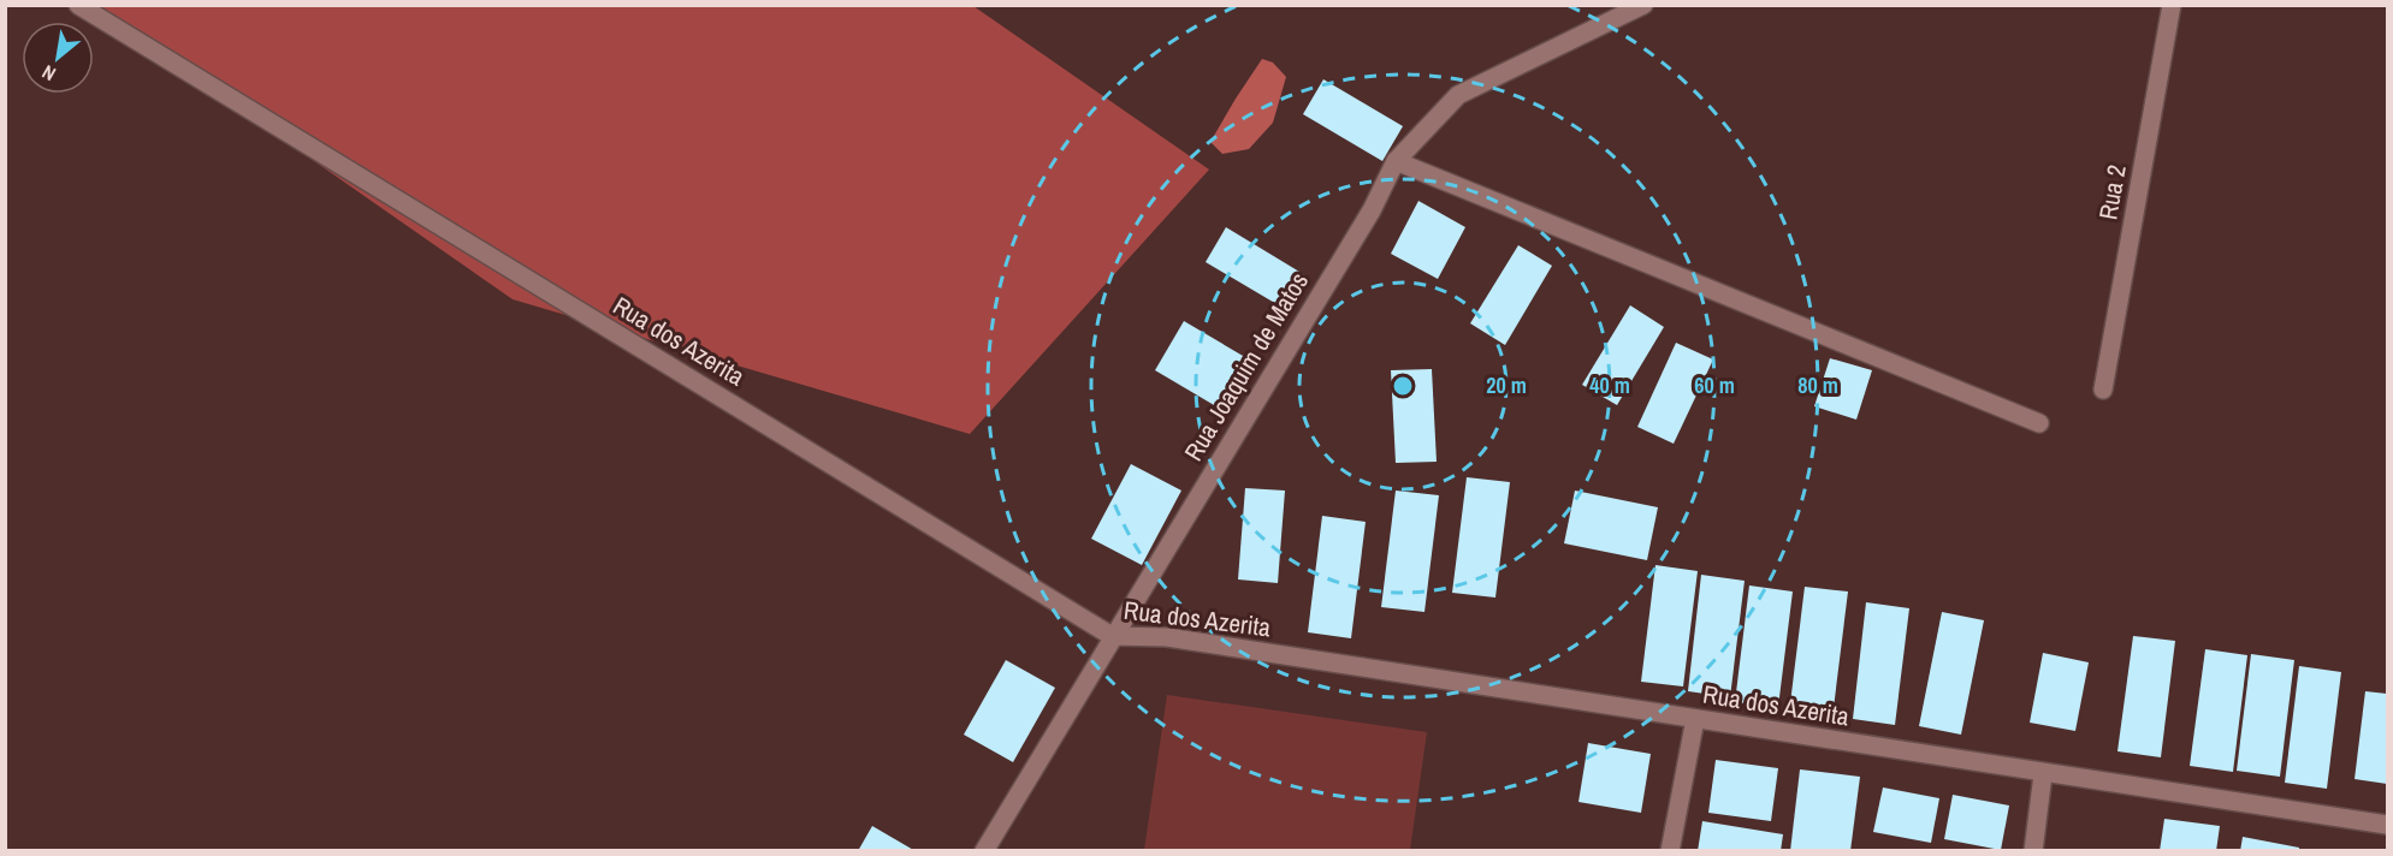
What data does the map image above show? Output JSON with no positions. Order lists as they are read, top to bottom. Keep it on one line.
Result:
{"streets":{"street":["Rua 2","Rua dos Azerita","Rua Joaquim de Matos"]},"crossings":[["Rua dos Azerita","Rua Joaquim de Matos"]],"north":"bottom left","rings":["20 m","40 m","60 m","80 m"]}
